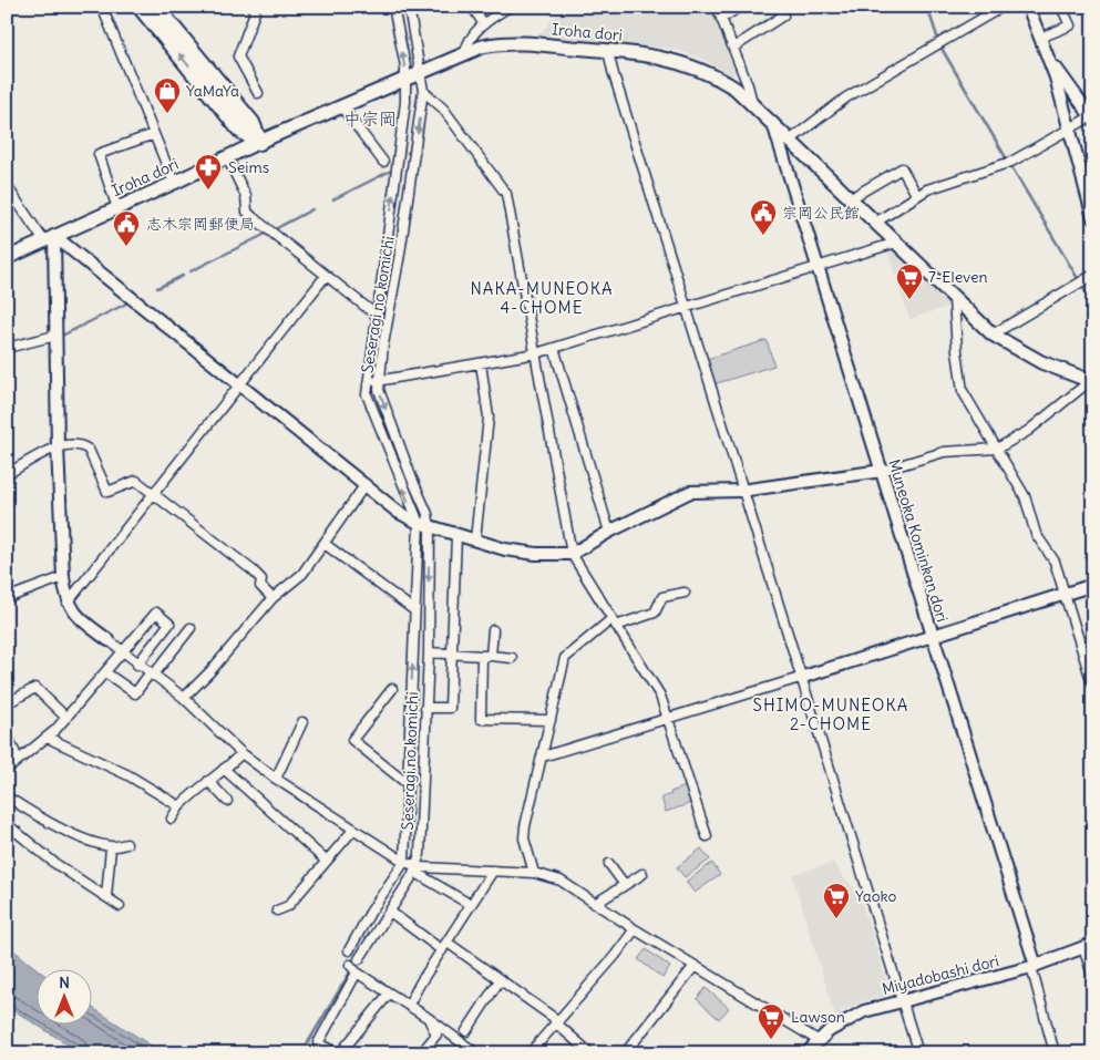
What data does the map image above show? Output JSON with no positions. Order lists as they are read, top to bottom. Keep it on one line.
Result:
{"streets":{"main road":["Iroha dori"],"street":["Seseragi no komichi","Muneoka Kominkan dori","Miyadobashi dori"]},"crossings":[["Iroha dori","Seseragi no komichi"],["Iroha dori","Muneoka Kominkan dori"],["Muneoka Kominkan dori","Miyadobashi dori"]],"districts":["中宗岡","NAKA-MUNEOKA 4-CHOME","SHIMO-MUNEOKA 2-CHOME"],"places":{"shop":["YaMaYa"],"pharmacy":["Seims"],"public building":["宗岡公民館","志木宗岡郵便局"],"supermarket":["7-Eleven","Yaoko","Lawson"]},"north":"top"}
